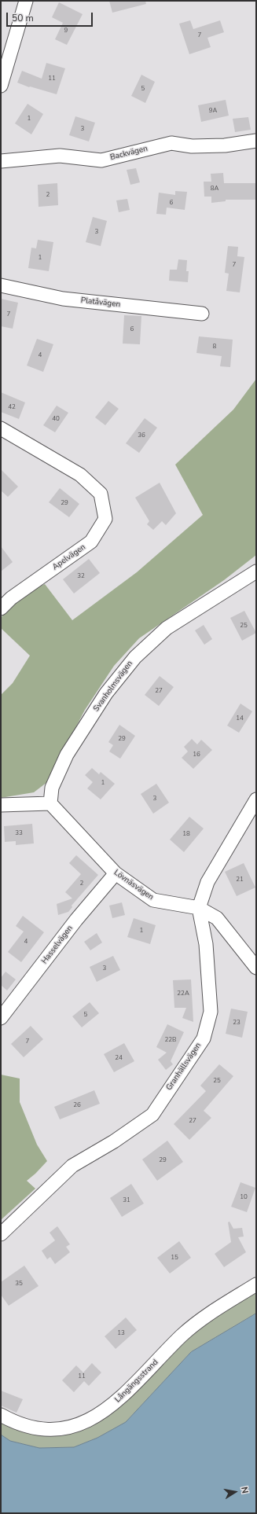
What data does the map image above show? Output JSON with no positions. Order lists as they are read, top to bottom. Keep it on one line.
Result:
{"streets":{"street":["Backvägen","Platåvägen","Apelvägen","Svanholmsvägen","Lövnäsvägen","Hasselvägen","Granhällsvägen","Långängsstrand"]},"crossings":[["Svanholmsvägen","Lövnäsvägen"],["Lövnäsvägen","Hasselvägen"],["Lövnäsvägen","Granhällsvägen"]],"house_numbers":["9","7","11","5","9A","1","3","8A","2","6","3","1","7","7","6","8","4","42","40","36","29","32","25","27","14","29","16","1","3","33","18","21","2","1","4","3","22A","5","23","22B","7","24","25","26","27","29","10","31","15","35","13","11"],"scale_bar":"50 m","north":"right"}
